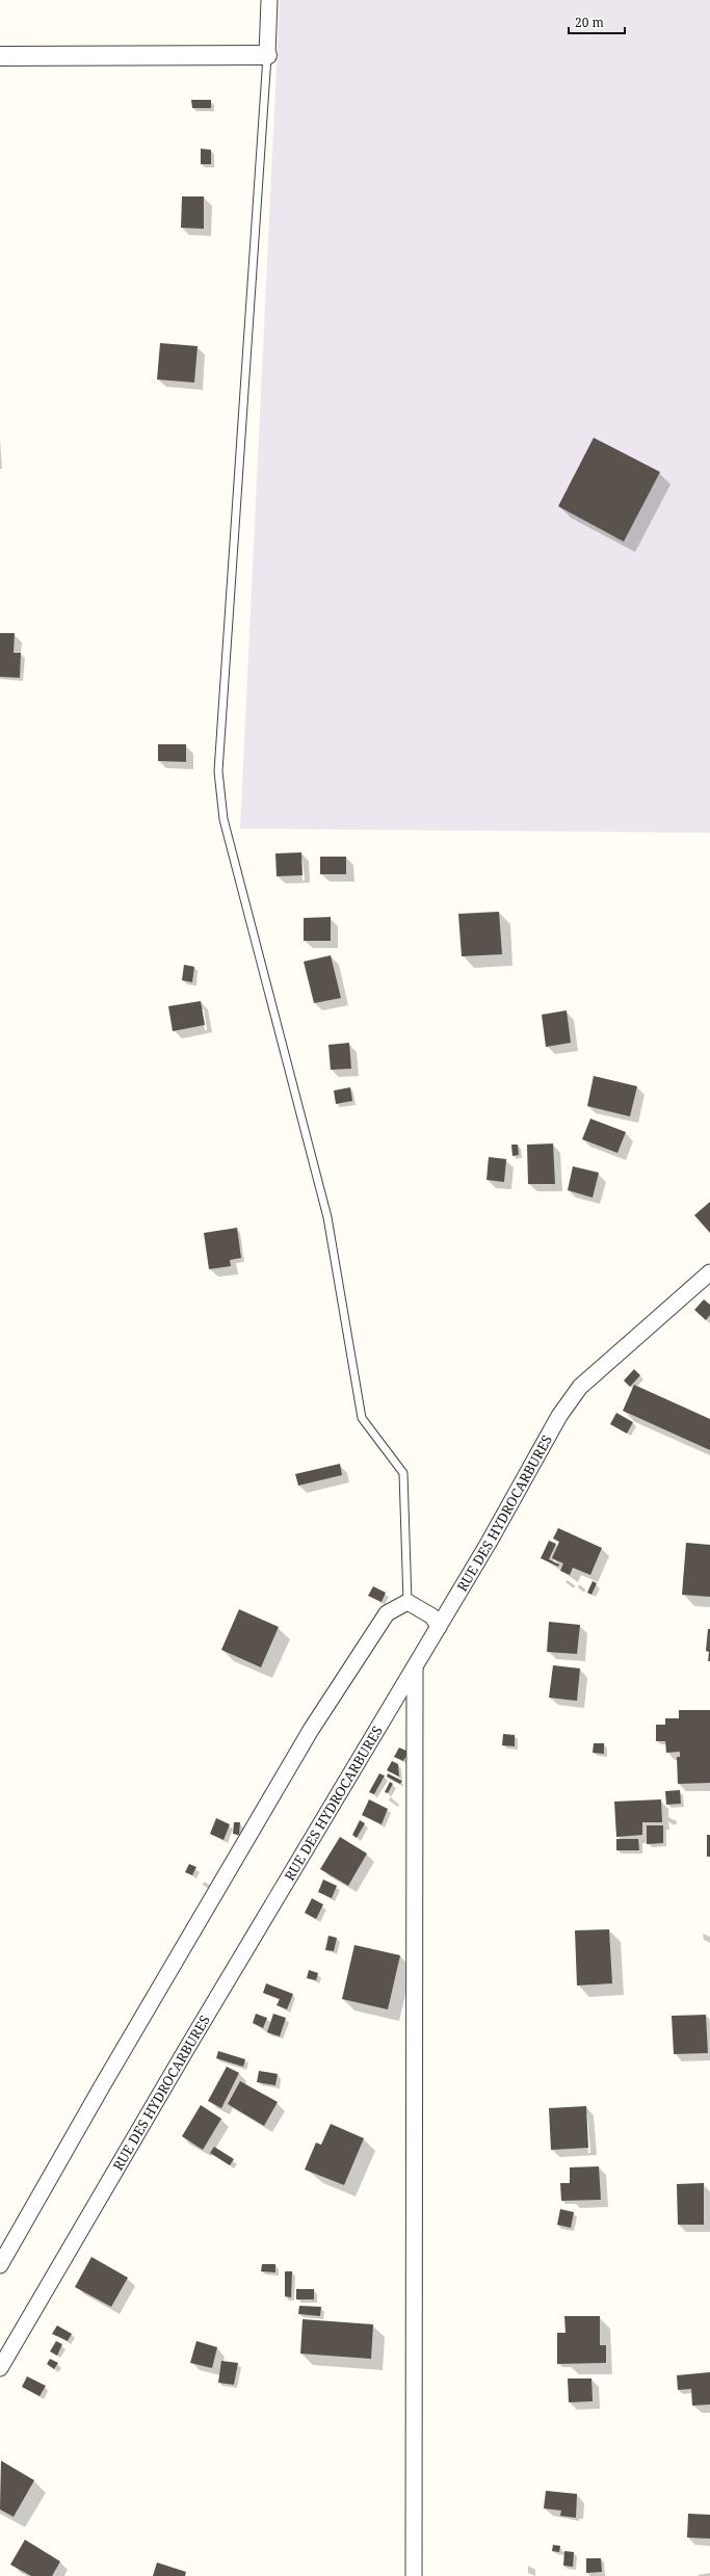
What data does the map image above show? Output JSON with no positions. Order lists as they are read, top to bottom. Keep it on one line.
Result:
{"streets":{"street":["RUE DES HYDROCARBURES"]},"scale_bar":"20 m"}
